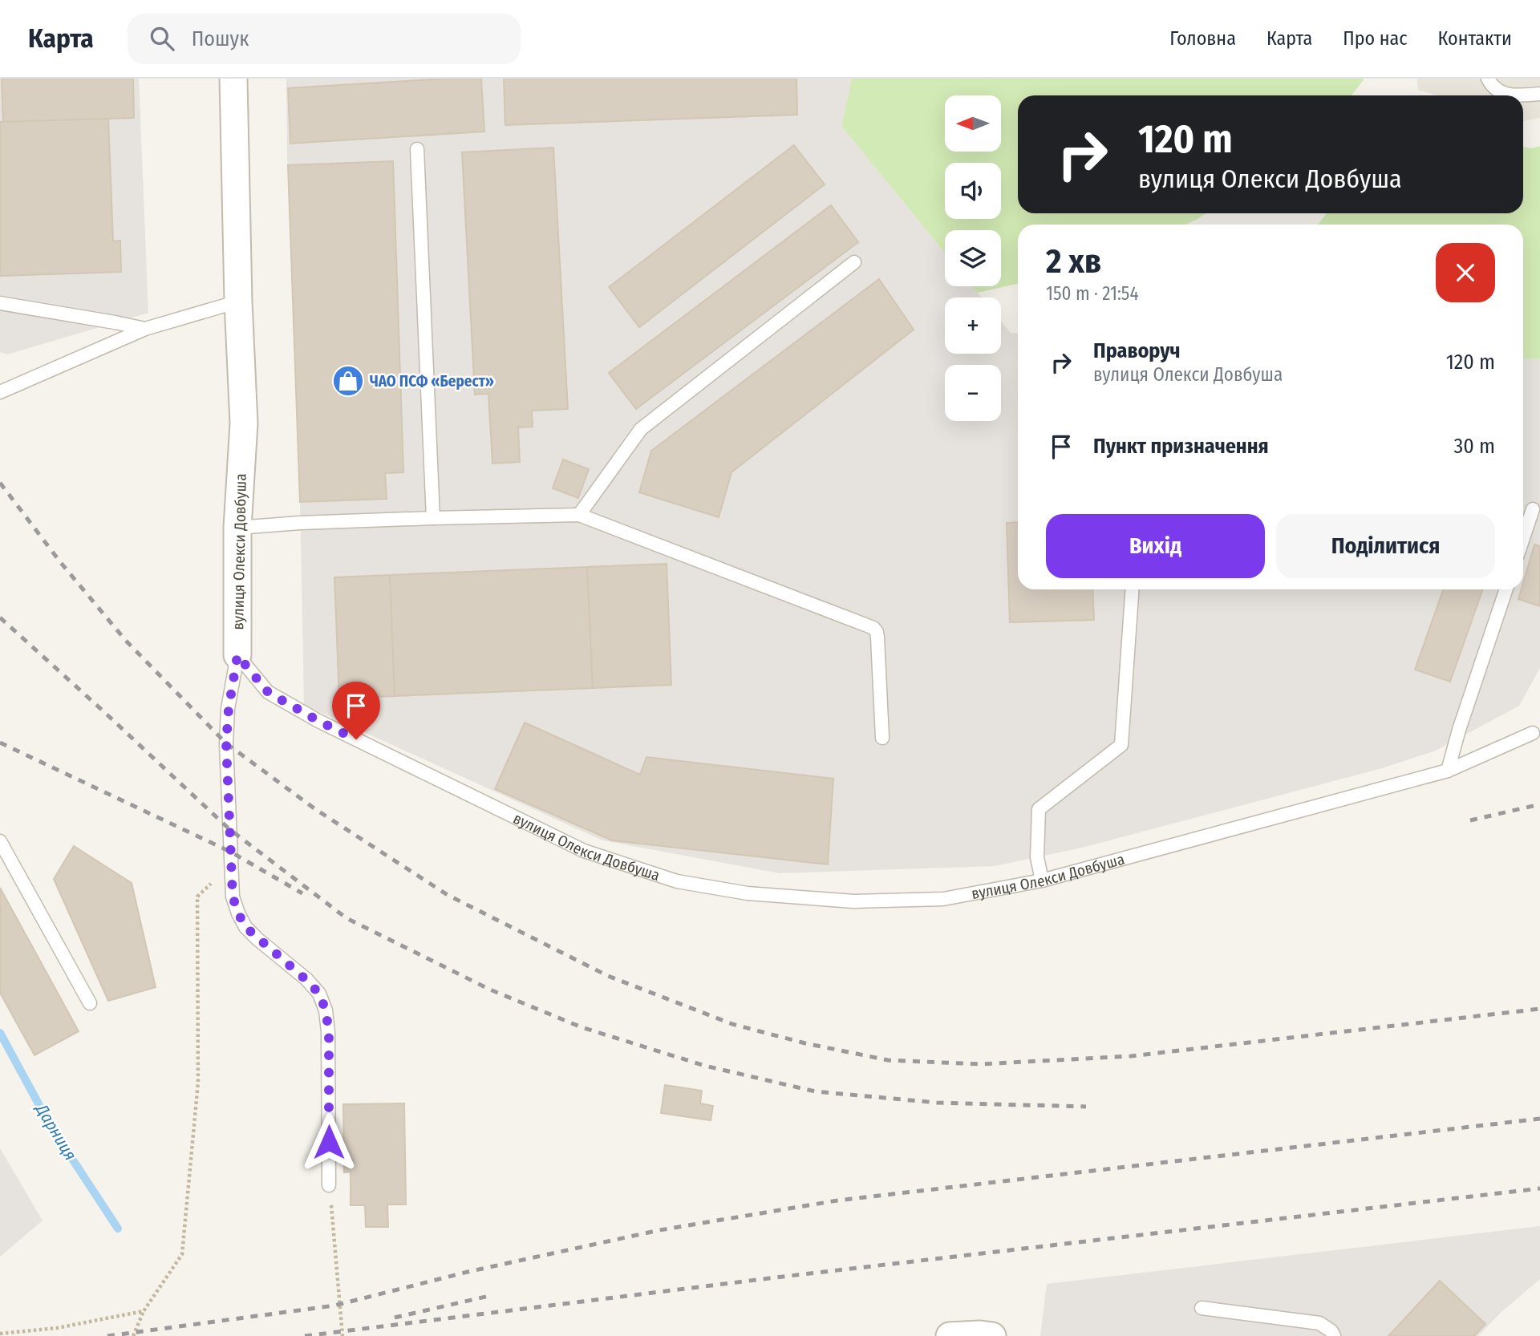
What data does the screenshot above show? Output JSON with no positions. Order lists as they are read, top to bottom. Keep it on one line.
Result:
{"streets":{"street":["вулиця Олекси Довбуша"]},"water":["Дарниця"],"places":{"shop":["ЧАО ПСФ «Берест»"]},"north":"left","page":{"header":"Карта","search":"Пошук","nav":["Головна","Карта","Про нас","Контакти"],"map_buttons":["+","−"],"turn":["120 m","вулиця Олекси Довбуша"],"heading":["2 хв","150 m · 21:54"],"list":[{"name":"Праворуч","note":"вулиця Олекси Довбуша","value":"120 m"},{"name":"Пункт призначення","value":"30 m"}],"buttons":["Вихід","Поділитися"]}}
